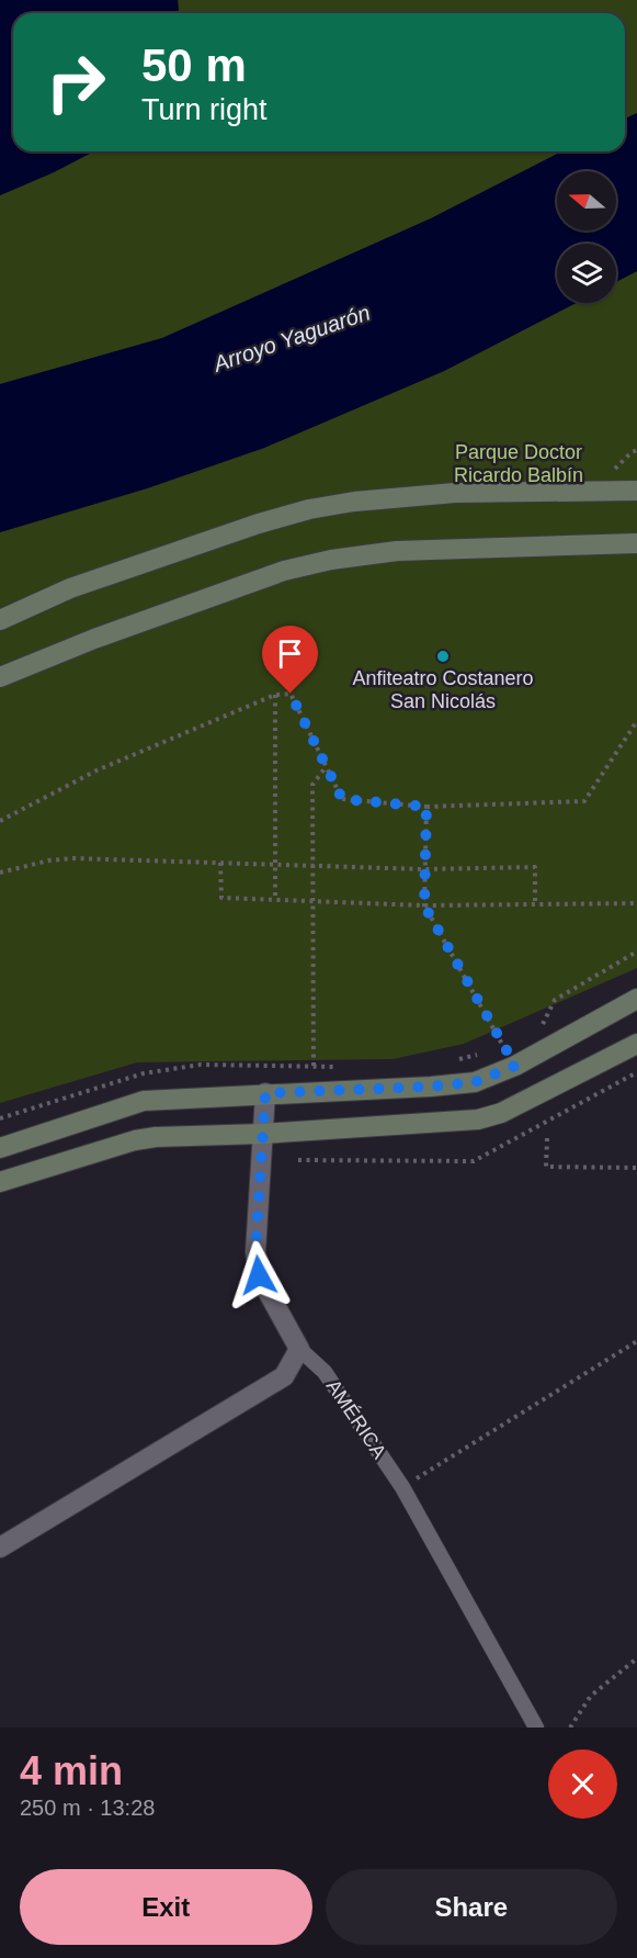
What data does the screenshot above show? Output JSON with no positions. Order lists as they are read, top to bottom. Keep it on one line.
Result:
{"streets":{"street":["AMÉRICA"]},"water":["Arroyo Yaguarón"],"parks":["Parque Doctor Ricardo Balbín"],"places":["Anfiteatro Costanero San Nicolás"],"north":"left","page":{"turn":["50 m","Turn right"],"heading":["4 min","250 m · 13:28"],"buttons":["Exit","Share"]}}
